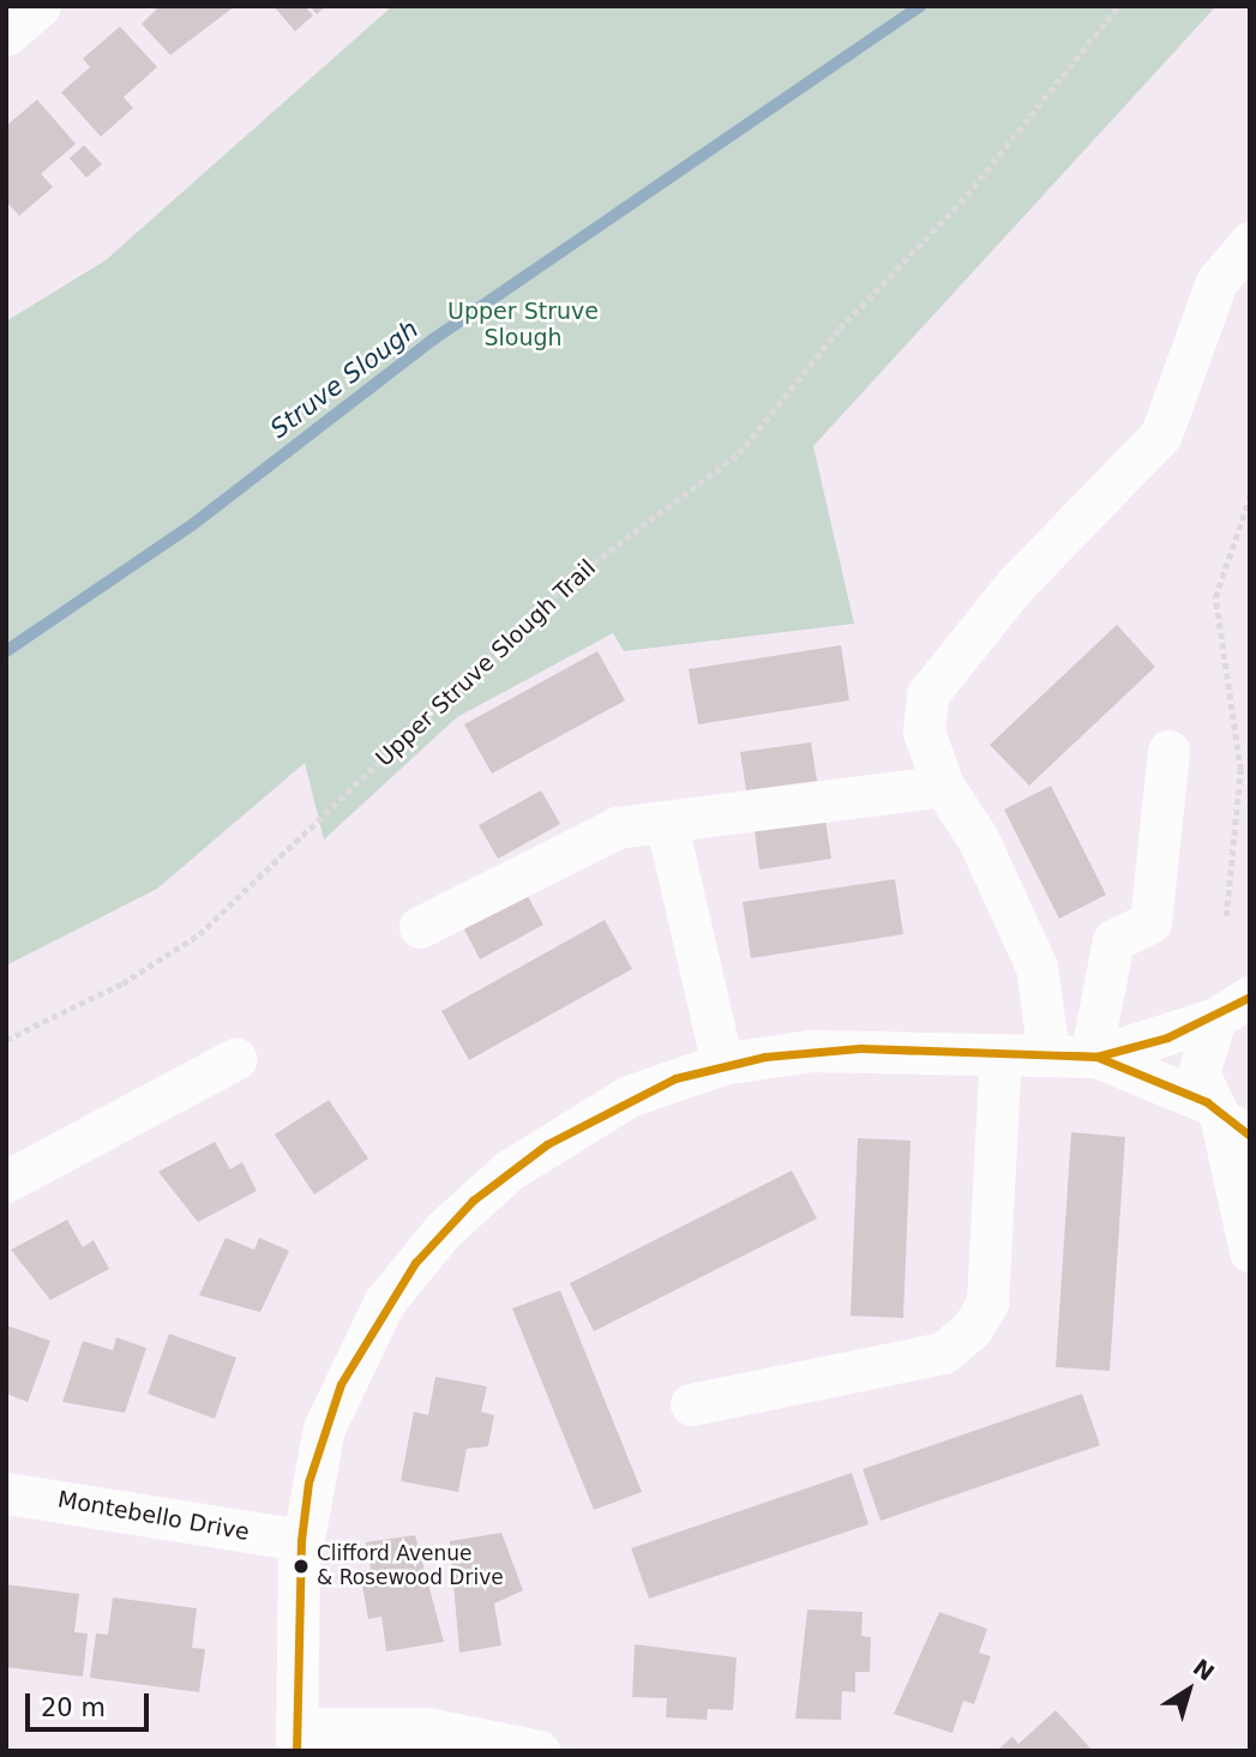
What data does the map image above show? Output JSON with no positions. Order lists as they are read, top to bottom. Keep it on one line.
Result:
{"streets":{"street":["Montebello Drive"],"path":["Upper Struve Slough Trail"]},"water":["Struve Slough"],"parks":["Upper Struve Slough"],"places":["Clifford Avenue & Rosewood Drive"],"scale_bar":"20 m","north":"top right"}
